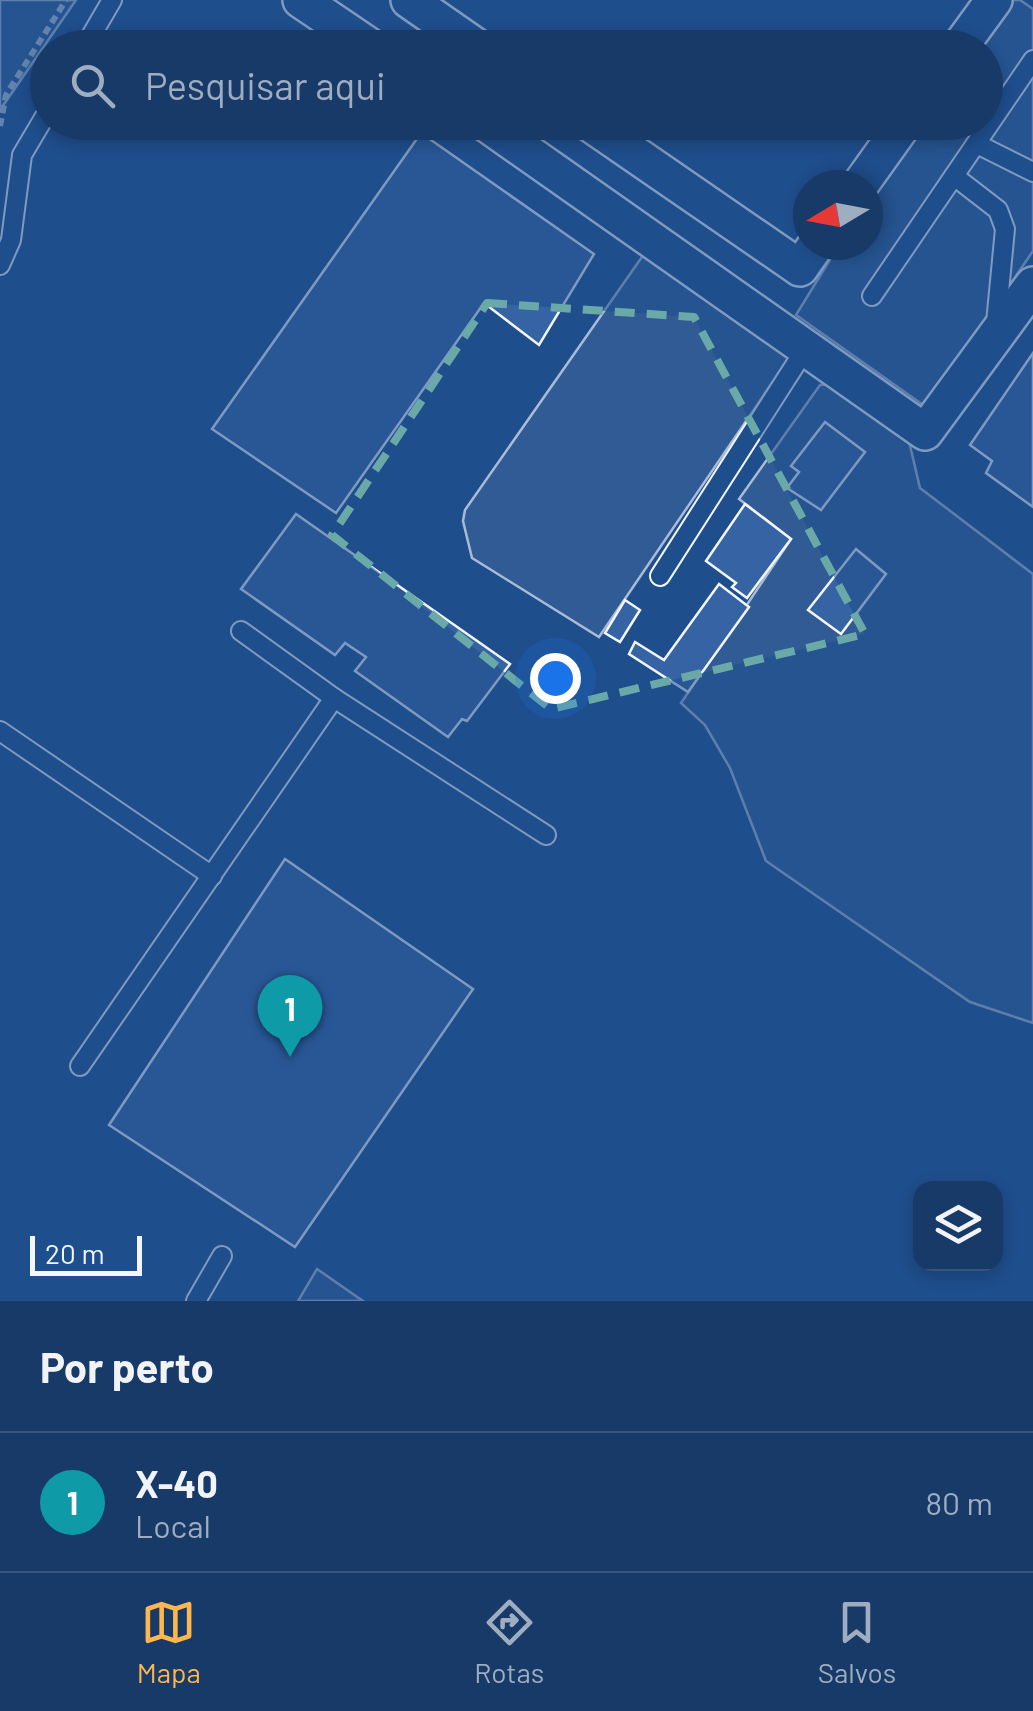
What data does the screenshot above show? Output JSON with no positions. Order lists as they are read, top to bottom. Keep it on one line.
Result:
{"scale_bar":"20 m","north":"left","page":{"search":"Pesquisar aqui","pins":"1","scale":"20 m","heading":"Por perto","list":[{"mark":"1","name":"X-40","note":"Local","value":"80 m"}],"nav":["Mapa","Rotas","Salvos"]}}
